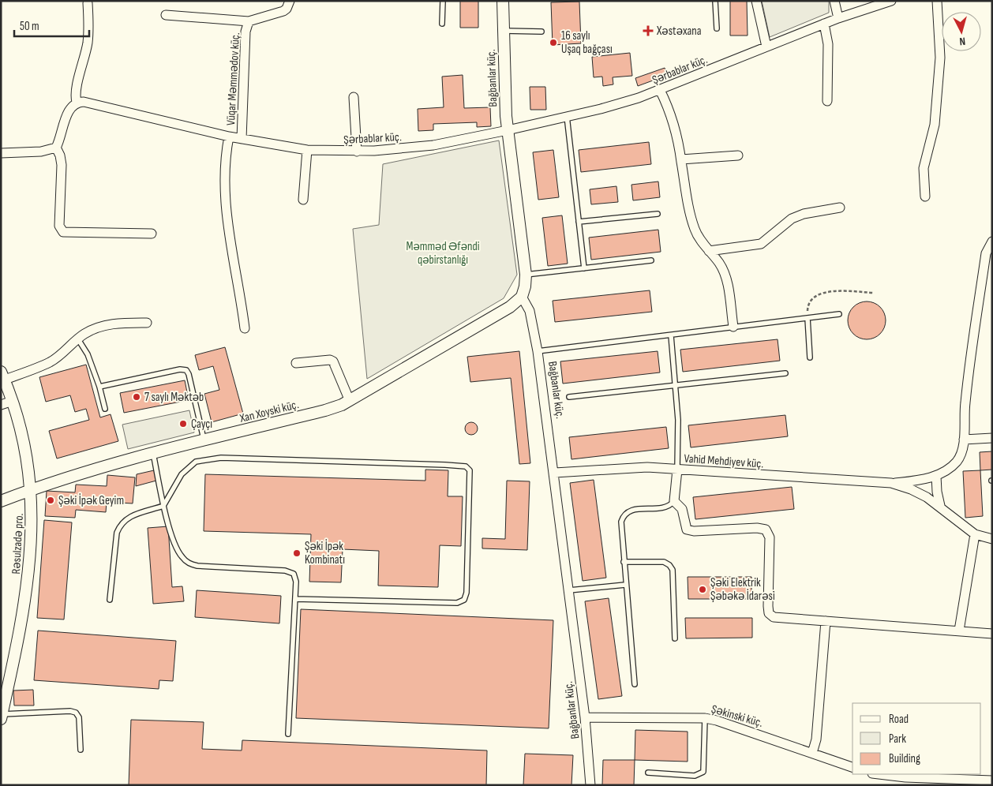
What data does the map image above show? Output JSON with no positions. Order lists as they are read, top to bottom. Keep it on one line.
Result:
{"streets":{"street":["Şərbablar küç.","Bağbanlar küç.","Vüqar Məmmədov küç.","Xan Xoyski küç.","Vahid Mehdiyev küç.","Rəsulzadə pro.","Şəkinski küç."]},"crossings":[["Şərbablar küç.","Bağbanlar küç."],["Şərbablar küç.","Vüqar Məmmədov küç."],["Bağbanlar küç.","Xan Xoyski küç."],["Bağbanlar küç.","Vahid Mehdiyev küç."],["Bağbanlar küç.","Şəkinski küç."],["Xan Xoyski küç.","Rəsulzadə pro."]],"parks":["Məmməd Əfəndi qəbirstanlığı"],"places":{"health":["Xəstəxana"],"other":["16 saylı Uşaq bağçası","7 saylı Məktəb","Çayçı","Şəki İpək Geyim","Şəki İpək Kombinatı","Şəki Elektrik Şəbəkə İdarəsi"]},"legend":["Road","Park","Building"],"scale_bar":"50 m","north":"bottom"}
